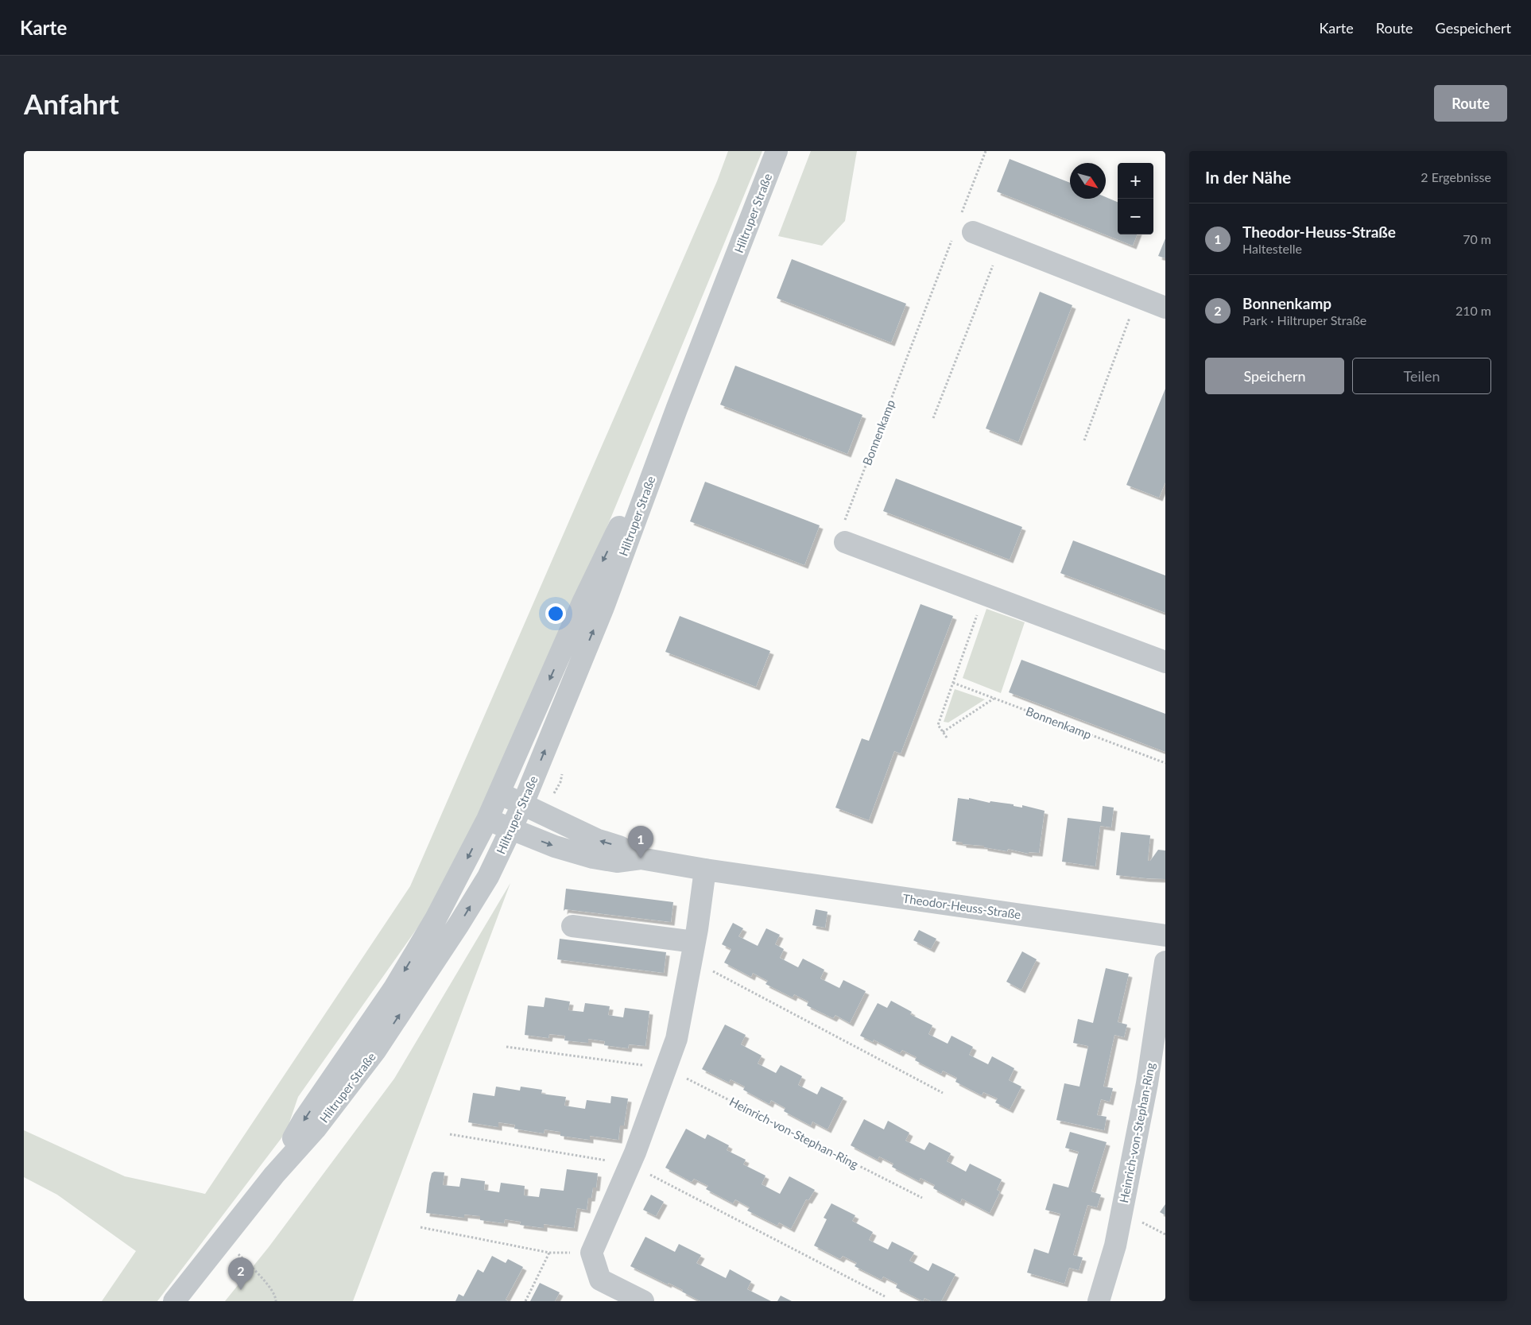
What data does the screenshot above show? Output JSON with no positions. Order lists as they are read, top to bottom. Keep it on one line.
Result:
{"streets":{"street":["Hiltruper Straße","Theodor-Heuss-Straße","Heinrich-von-Stephan-Ring"],"path":["Bonnenkamp"]},"crossings":[["Hiltruper Straße","Theodor-Heuss-Straße"]],"north":"bottom right","page":{"header":"Karte","nav":["Karte","Route","Gespeichert"],"buttons":["Route",["Speichern","Teilen"]],"title":"Anfahrt","heading":["In der Nähe","2 Ergebnisse"],"map_buttons":["+","−"],"list":[{"mark":"1","name":"Theodor-Heuss-Straße","note":"Haltestelle","value":"70 m"},{"mark":"2","name":"Bonnenkamp","note":"Park · Hiltruper Straße","value":"210 m"}],"pins":["1","2"]}}
